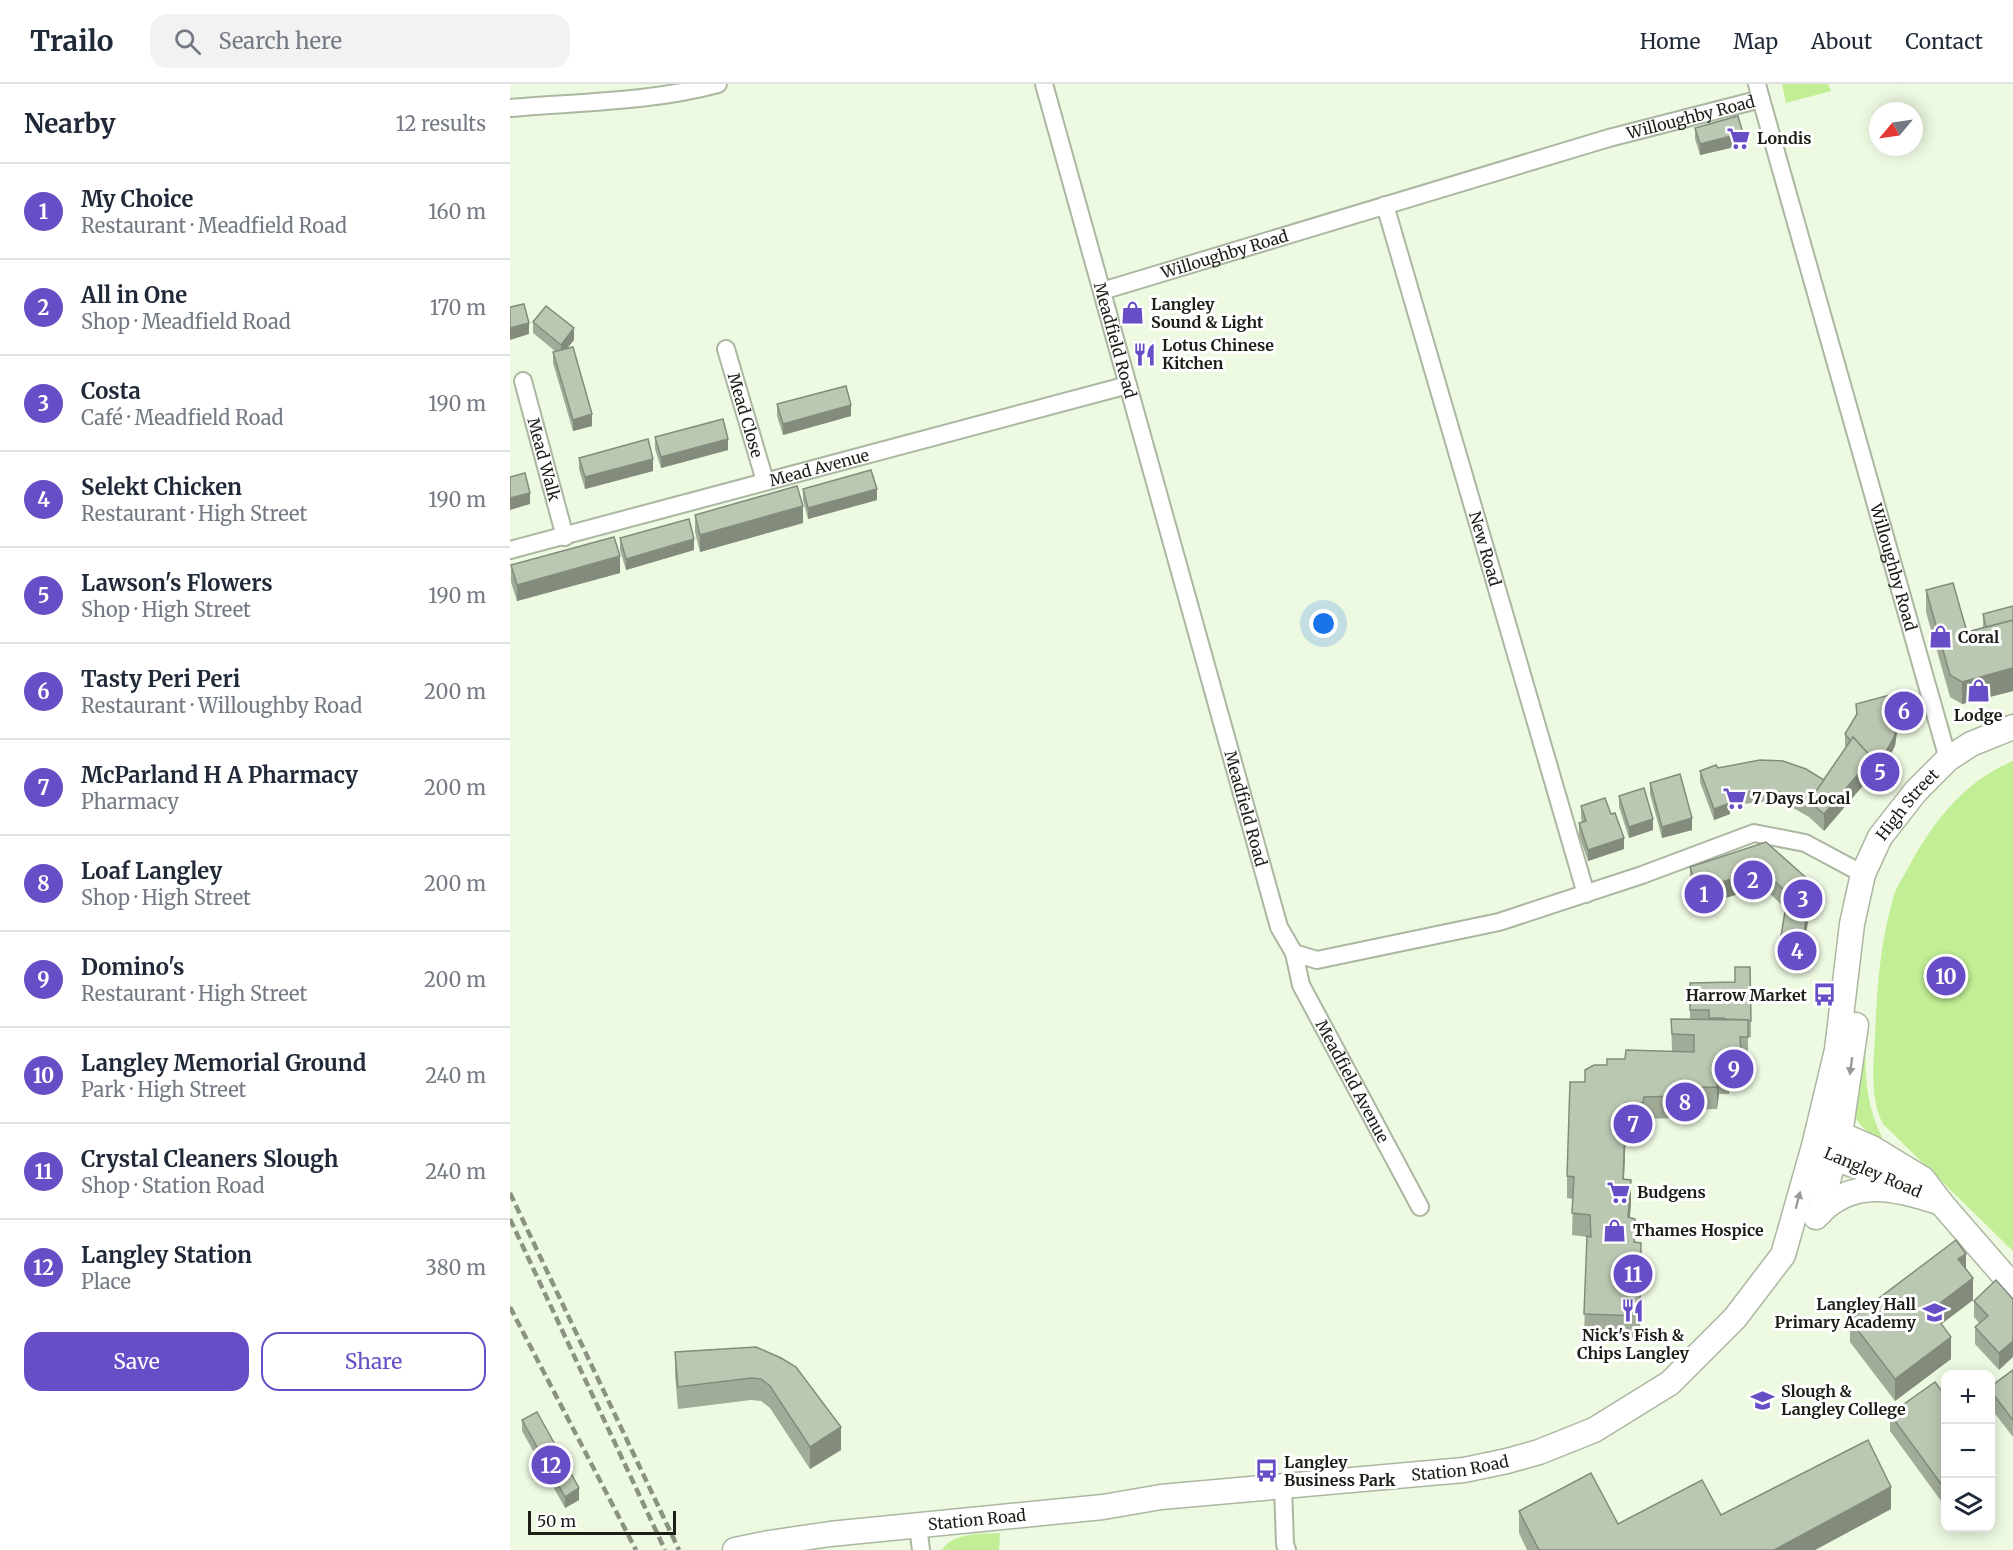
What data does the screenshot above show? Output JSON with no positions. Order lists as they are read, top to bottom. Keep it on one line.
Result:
{"streets":{"main road":["High Street","Langley Road","Station Road"],"street":["Willoughby Road","Meadfield Road","Mead Close","Mead Walk","Mead Avenue","New Road","Meadfield Avenue"]},"crossings":[["Willoughby Road","Meadfield Road"],["Willoughby Road","New Road"],["Willoughby Road","High Street"],["Meadfield Road","Mead Avenue"],["Meadfield Road","Meadfield Avenue"],["Mead Close","Mead Avenue"],["Mead Walk","Mead Avenue"],["High Street","Langley Road"],["High Street","Station Road"],["Langley Road","Station Road"]],"places":{"supermarket":["Londis","7 Days Local","Budgens"],"shop":["Langley Sound & Light","Coral","Lodge","Thames Hospice"],"restaurant":["Lotus Chinese Kitchen","Nick's Fish & Chips Langley"],"bus stop":["Harrow Market","Langley Business Park"],"school or university":["Langley Hall Primary Academy","Slough & Langley College"]},"scale_bar":"50 m","north":"bottom left","page":{"header":"Trailo","search":"Search here","nav":["Home","Map","About","Contact"],"heading":["Nearby","12 results"],"list":[{"mark":"1","name":"My Choice","note":"Restaurant · Meadfield Road","value":"160 m"},{"mark":"2","name":"All in One","note":"Shop · Meadfield Road","value":"170 m"},{"mark":"3","name":"Costa","note":"Café · Meadfield Road","value":"190 m"},{"mark":"4","name":"Selekt Chicken","note":"Restaurant · High Street","value":"190 m"},{"mark":"5","name":"Lawson's Flowers","note":"Shop · High Street","value":"190 m"},{"mark":"6","name":"Tasty Peri Peri","note":"Restaurant · Willoughby Road","value":"200 m"},{"mark":"7","name":"McParland H A Pharmacy","note":"Pharmacy","value":"200 m"},{"mark":"8","name":"Loaf Langley","note":"Shop · High Street","value":"200 m"},{"mark":"9","name":"Domino's","note":"Restaurant · High Street","value":"200 m"},{"mark":"10","name":"Langley Memorial Ground","note":"Park · High Street","value":"240 m"},{"mark":"11","name":"Crystal Cleaners Slough","note":"Shop · Station Road","value":"240 m"},{"mark":"12","name":"Langley Station","note":"Place","value":"380 m"}],"pins":["6","5","2","1","3","4","10","9","8","7","11","12"],"buttons":["Save","Share"],"map_buttons":["+","−"],"scale":"50 m"}}
